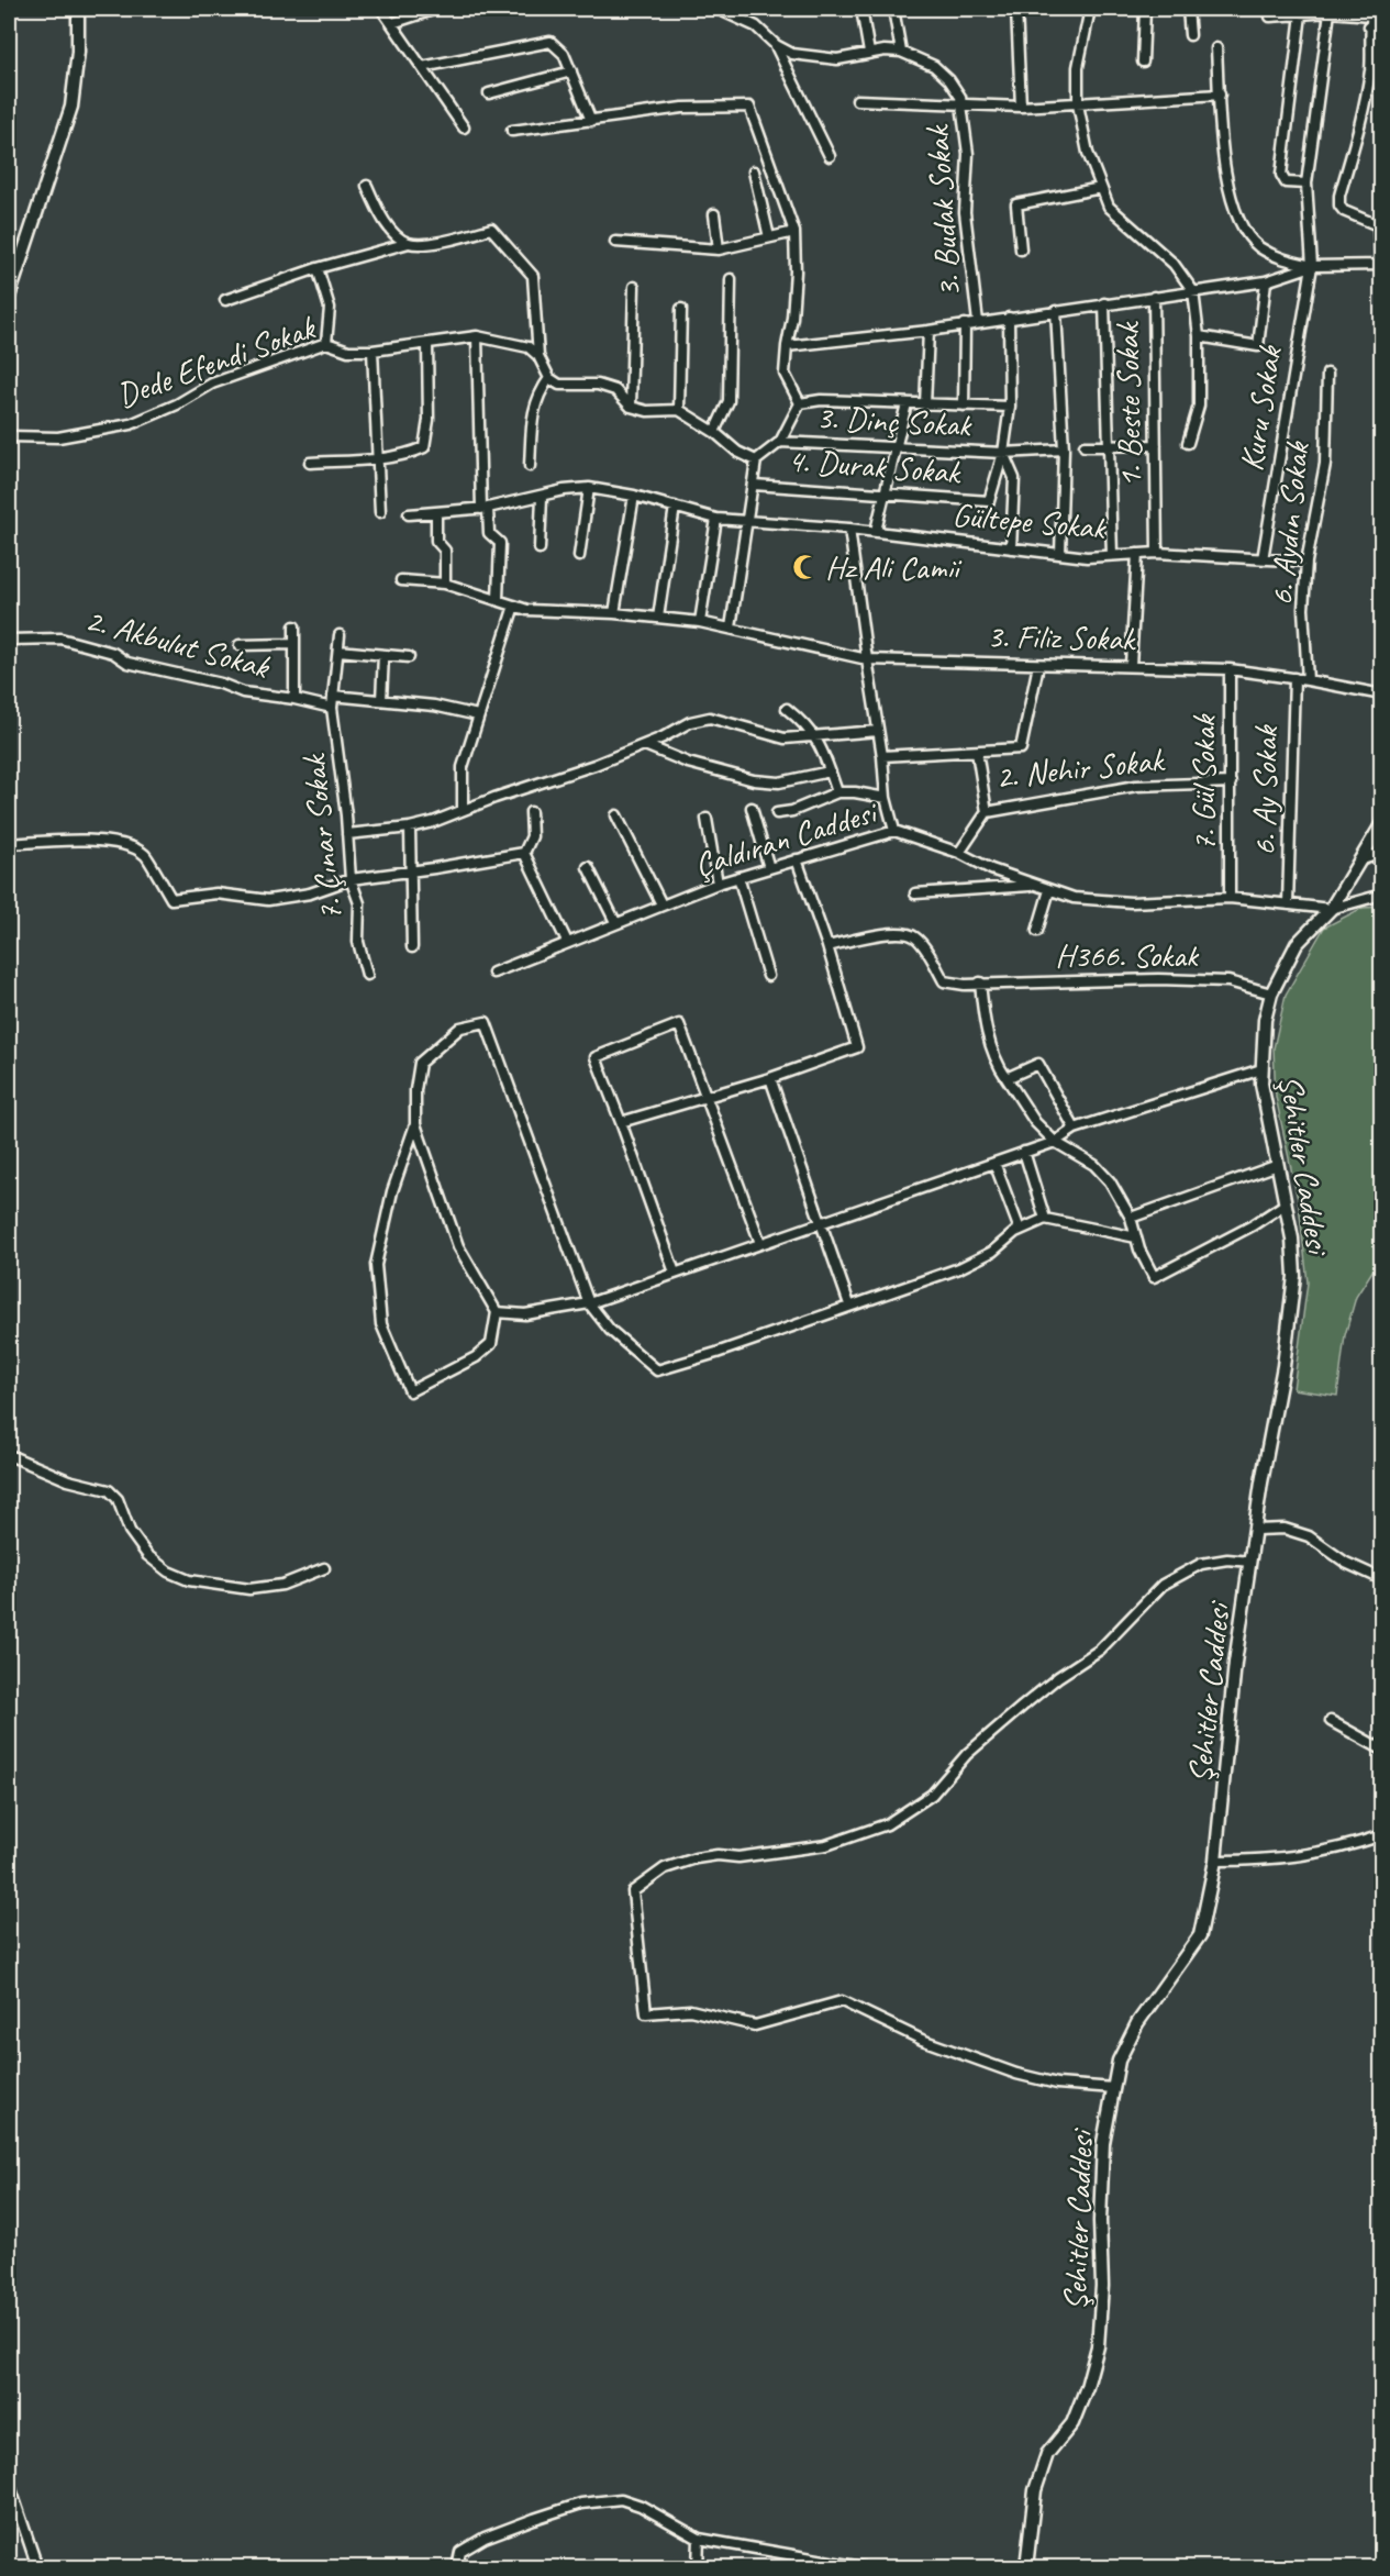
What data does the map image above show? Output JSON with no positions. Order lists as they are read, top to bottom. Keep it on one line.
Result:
{"streets":{"street":["3. Budak Sokak","Dede Efendi Sokak","1. Beste Sokak","Kuru Sokak","3. Dinç Sokak","4. Durak Sokak","Gültepe Sokak","6. Aydın Sokak","3. Filiz Sokak","2. Akbulut Sokak","2. Nehir Sokak","7. Gül Sokak","6. Ay Sokak","7. Çınar Sokak","Çaldıran Caddesi","H366. Sokak","Şehitler Caddesi"]},"crossings":[["1. Beste Sokak","Gültepe Sokak"],["Kuru Sokak","Gültepe Sokak"],["3. Dinç Sokak","4. Durak Sokak"],["Gültepe Sokak","6. Aydın Sokak"],["6. Aydın Sokak","3. Filiz Sokak"],["3. Filiz Sokak","7. Gül Sokak"],["3. Filiz Sokak","6. Ay Sokak"],["2. Akbulut Sokak","7. Çınar Sokak"],["2. Nehir Sokak","7. Gül Sokak"],["7. Gül Sokak","Çaldıran Caddesi"],["6. Ay Sokak","Çaldıran Caddesi"],["Çaldıran Caddesi","Şehitler Caddesi"],["H366. Sokak","Şehitler Caddesi"]],"places":{"mosque":["Hz Ali Camii"]}}
